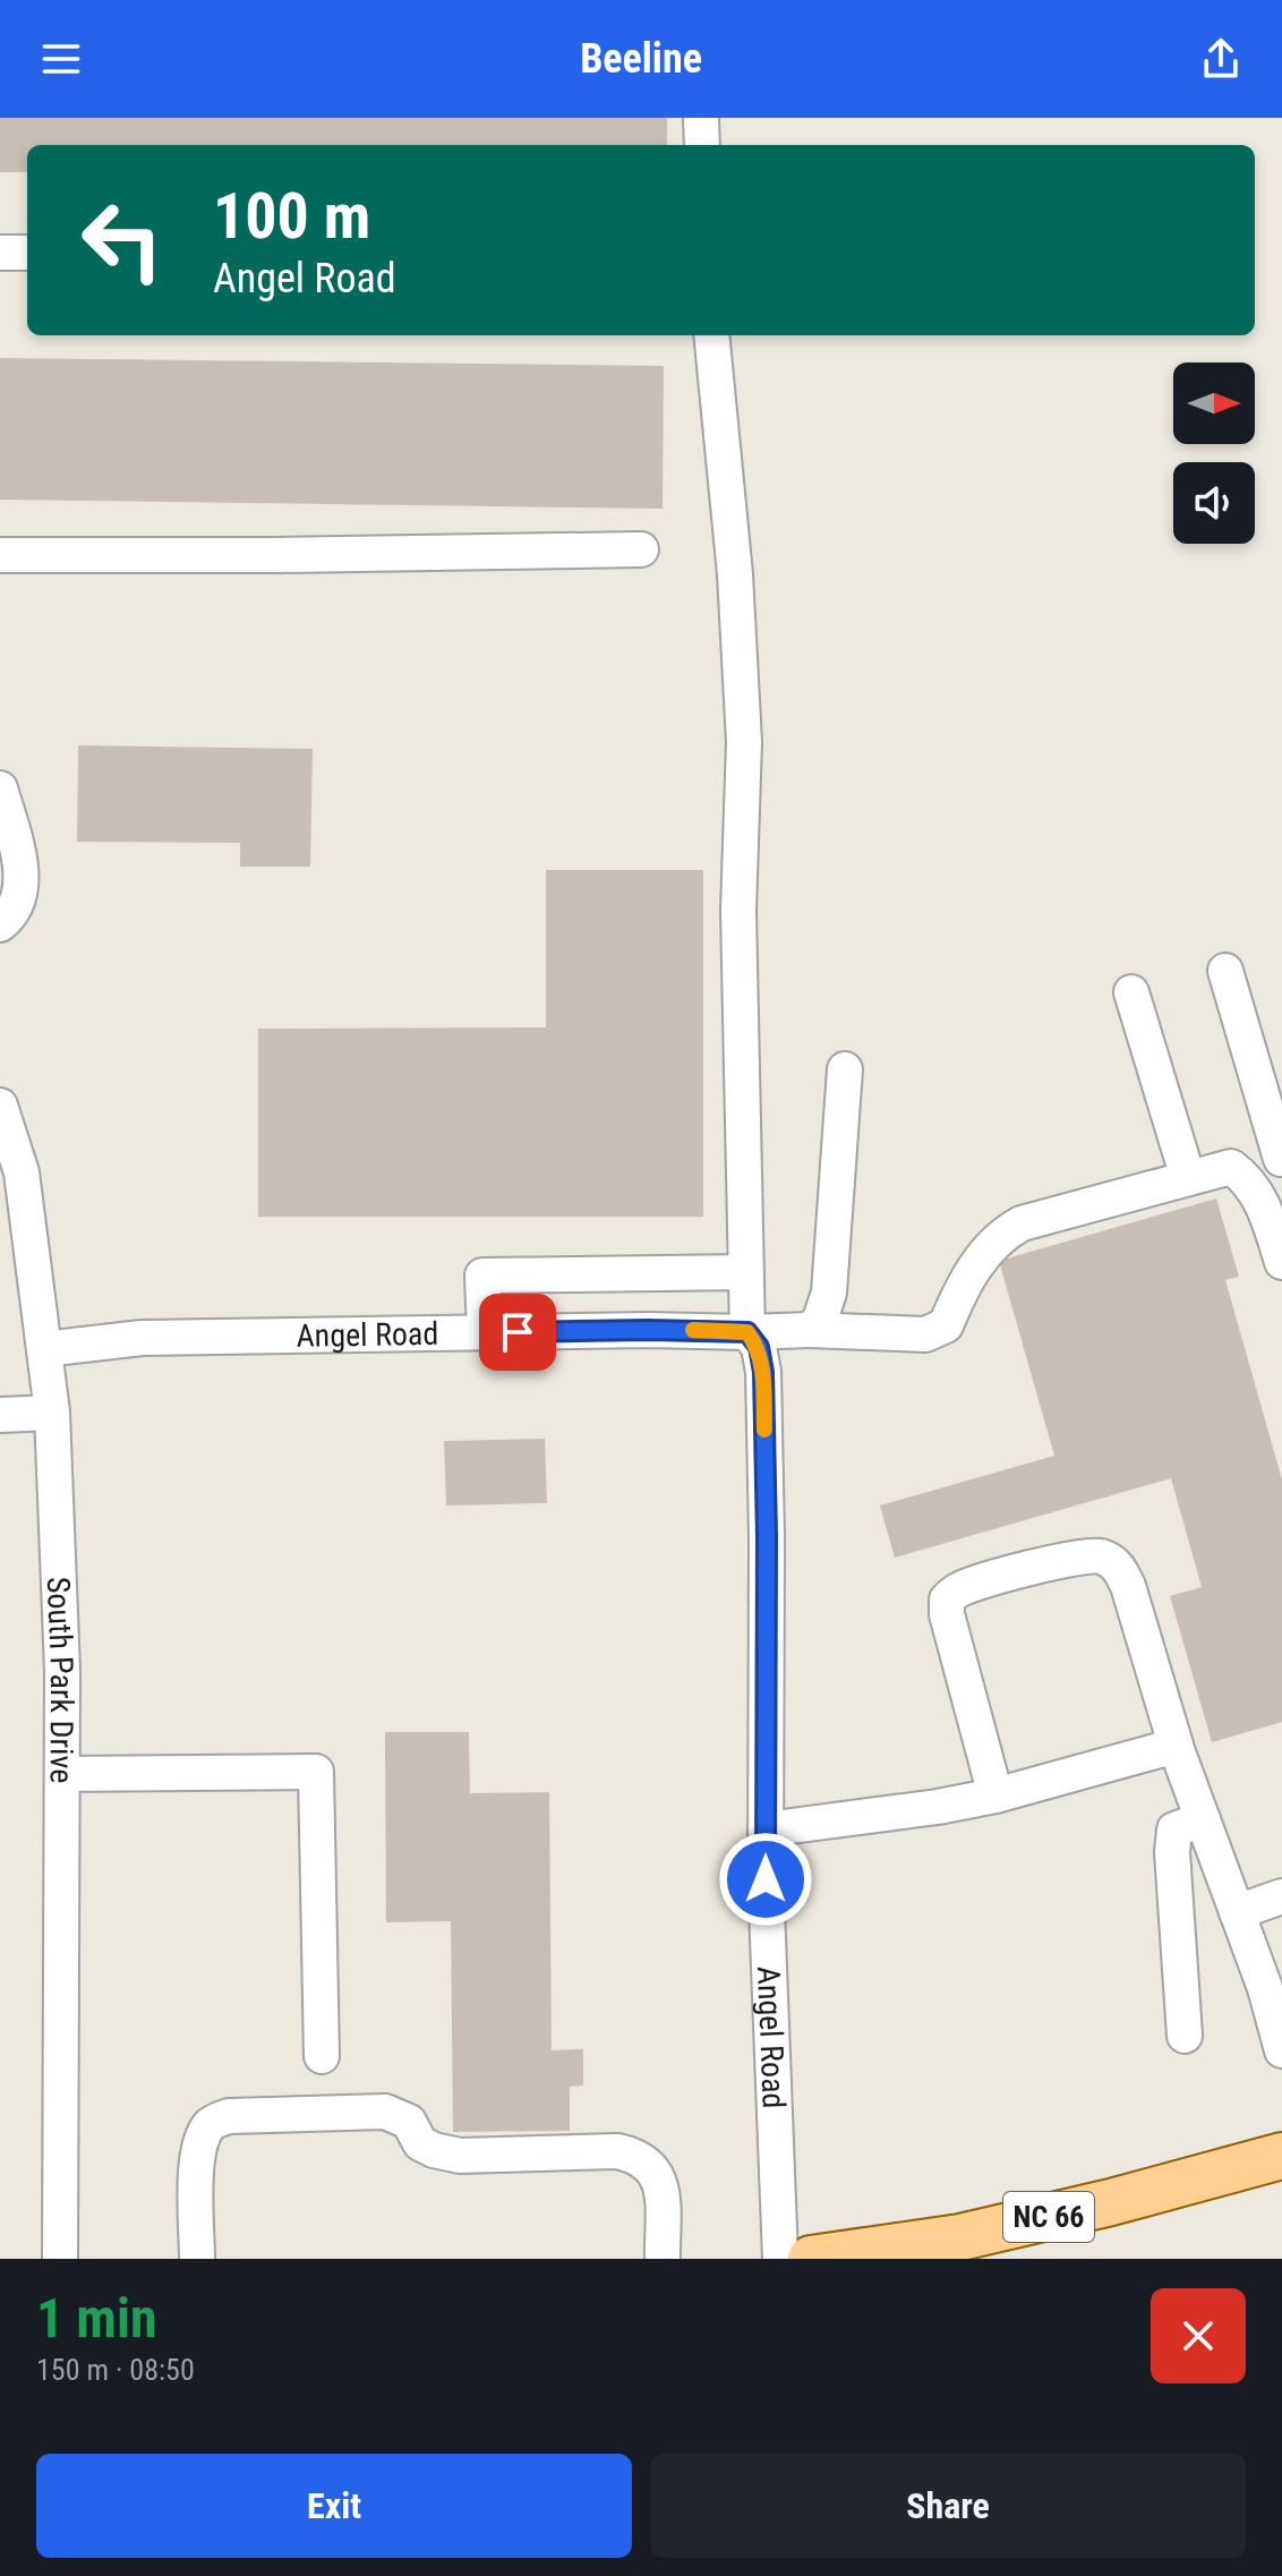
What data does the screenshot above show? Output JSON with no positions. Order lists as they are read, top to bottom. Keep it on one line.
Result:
{"streets":{"main road":["NC 66"],"street":["Angel Road","South Park Drive"]},"crossings":[["Angel Road","South Park Drive"]],"north":"right","page":{"header":"Beeline","turn":["100 m","Angel Road"],"heading":["1 min","150 m · 08:50"],"buttons":["Exit","Share"]}}
